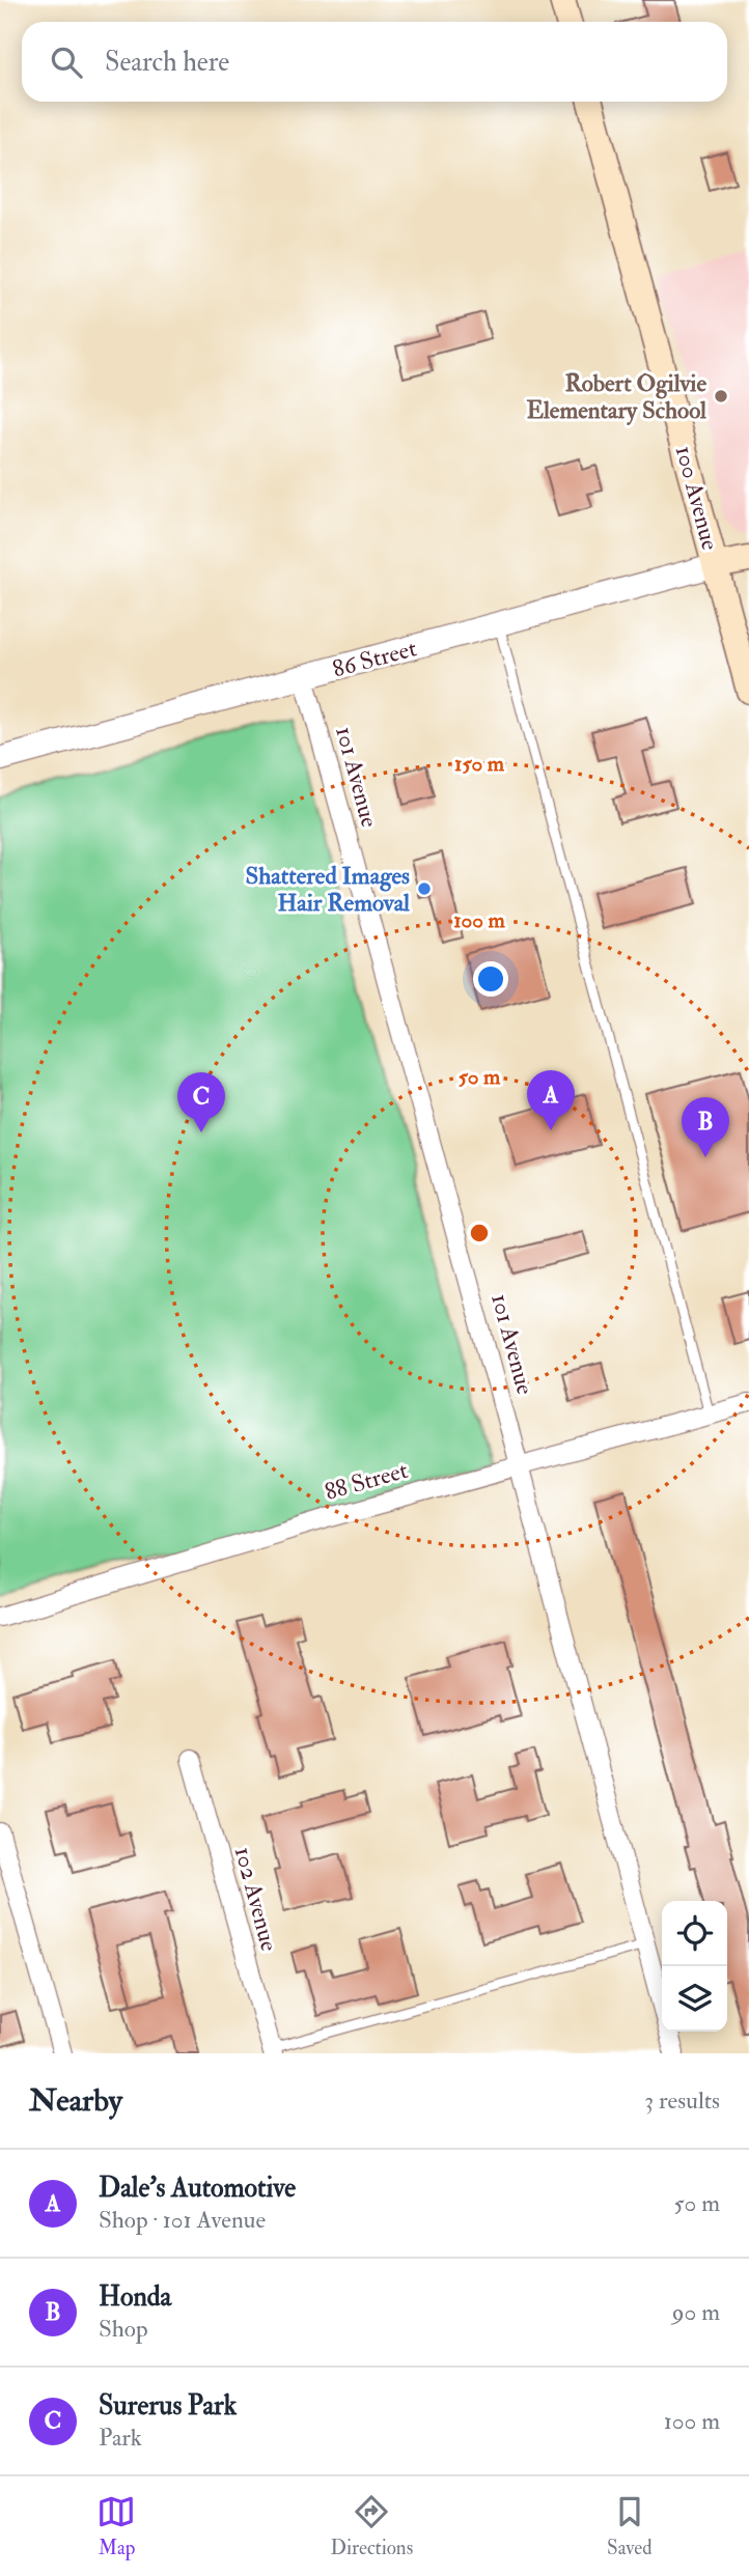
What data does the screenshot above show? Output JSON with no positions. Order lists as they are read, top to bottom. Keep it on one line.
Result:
{"streets":{"main road":["100 Avenue","86 Street"],"street":["101 Avenue","88 Street","102 Avenue"]},"crossings":[["100 Avenue","86 Street"],["86 Street","101 Avenue"],["101 Avenue","88 Street"]],"places":["Robert Ogilvie Elementary School","Shattered Images Hair Removal"],"page":{"search":"Search here","pins":["A","C","B"],"heading":["Nearby","3 results"],"list":[{"mark":"A","name":"Dale's Automotive","note":"Shop · 101 Avenue","value":"50 m"},{"mark":"B","name":"Honda","note":"Shop","value":"90 m"},{"mark":"C","name":"Surerus Park","note":"Park","value":"100 m"}],"nav":["Map","Directions","Saved"]},"rings":["150 m","100 m","50 m"]}
